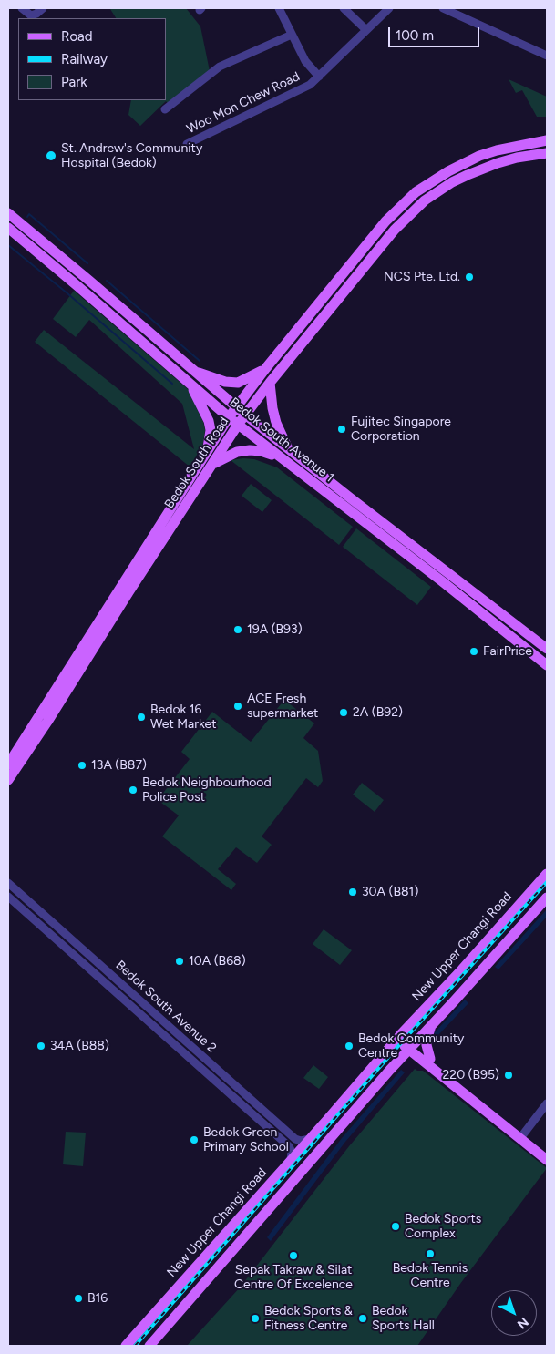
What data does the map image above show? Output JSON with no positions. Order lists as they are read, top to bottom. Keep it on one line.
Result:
{"streets":{"main road":["Bedok South Avenue 1","Bedok South Road","New Upper Changi Road"],"street":["Woo Mon Chew Road","Bedok South Avenue 2"]},"crossings":[["Bedok South Avenue 1","Bedok South Road"],["New Upper Changi Road","Bedok South Avenue 2"]],"places":["St. Andrew's Community Hospital (Bedok)","NCS Pte. Ltd.","Fujitec Singapore Corporation","19A (B93)","FairPrice","ACE Fresh supermarket","2A (B92)","Bedok 16 Wet Market","13A (B87)","Bedok Neighbourhood Police Post","30A (B81)","10A (B68)","34A (B88)","Bedok Community Centre","220 (B95)","Bedok Green Primary School","Bedok Sports Complex","Bedok Tennis Centre","Sepak Takraw & Silat Centre Of Excelence","B16","Bedok Sports & Fitness Centre","Bedok Sports Hall"],"legend":["Road","Railway","Park"],"scale_bar":"100 m","north":"bottom right"}
